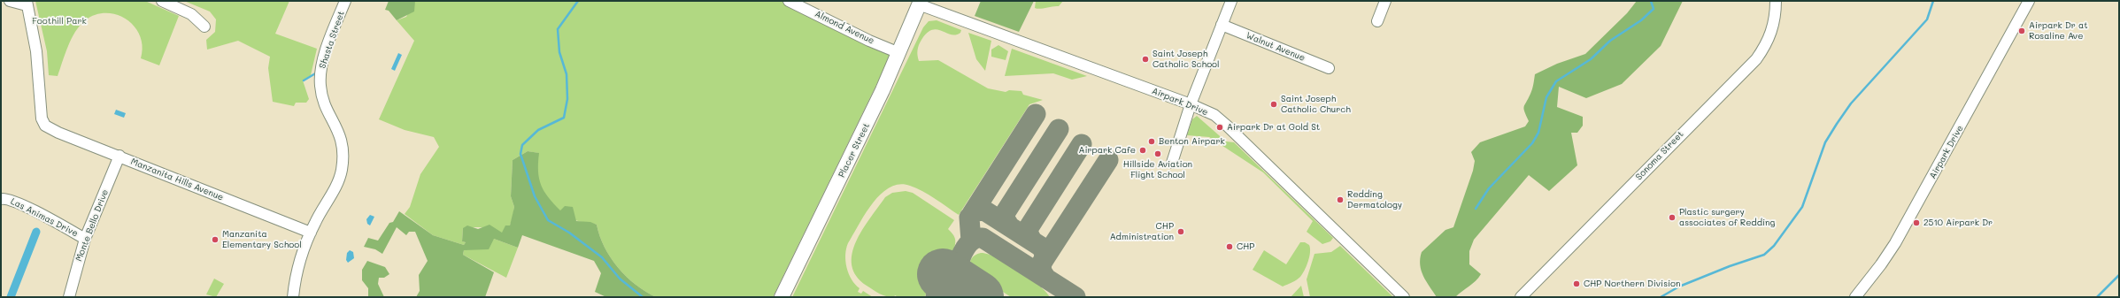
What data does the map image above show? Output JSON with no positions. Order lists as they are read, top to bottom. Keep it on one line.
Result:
{"streets":{"main road":["Placer Street"],"street":["Almond Avenue","Shasta Street","Walnut Avenue","Airpark Drive","Sonoma Street","Manzanita Hills Avenue","Las Animas Drive","Monte Bello Drive"]},"crossings":[["Almond Avenue","Placer Street"],["Shasta Street","Manzanita Hills Avenue"],["Airpark Drive","Placer Street"],["Manzanita Hills Avenue","Monte Bello Drive"],["Las Animas Drive","Monte Bello Drive"]],"parks":["Foothill Park"],"places":["Airpark Dr at Rosaline Ave","Saint Joseph Catholic School","Saint Joseph Catholic Church","Airpark Dr at Gold St","Benton Airpark","Airpark Cafe","Hillside Aviation Flight School","Redding Dermatology","Plastic surgery associates of Redding","2510 Airpark Dr","CHP Administration","Manzanita Elementary School","CHP","CHP Northern Division"]}
